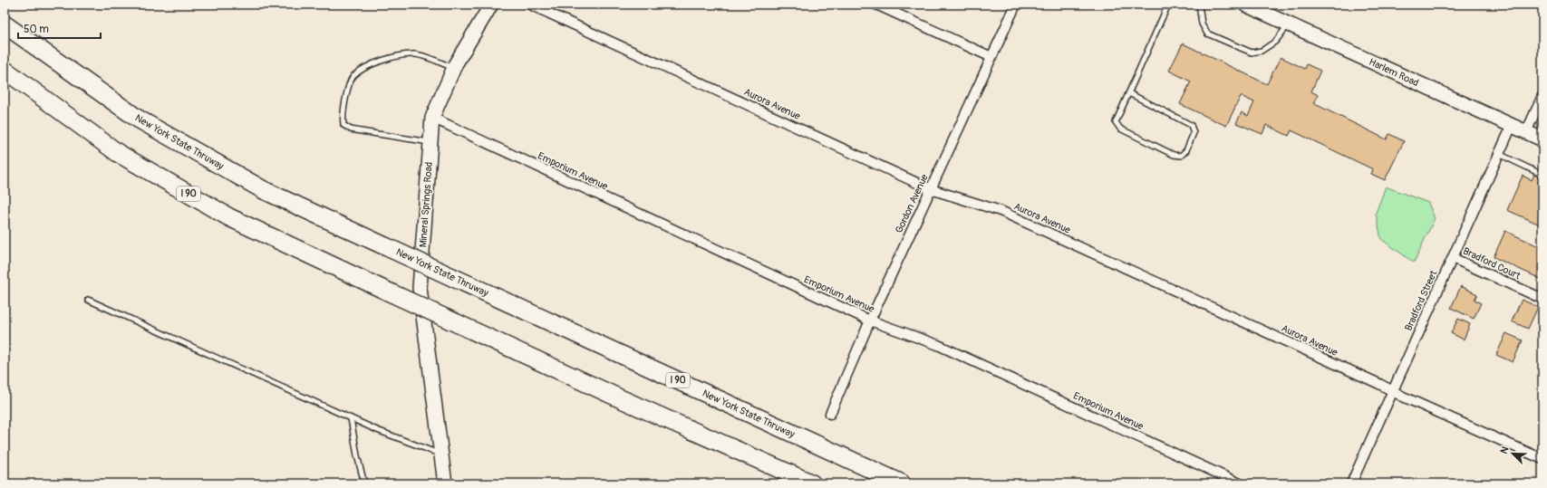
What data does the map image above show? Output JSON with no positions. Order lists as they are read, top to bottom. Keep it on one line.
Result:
{"streets":{"highway":["New York State Thruway","I 90"],"street":["Harlem Road","Aurora Avenue","Emporium Avenue","Gordon Avenue","Mineral Springs Road","Bradford Court","Bradford Street"]},"crossings":[["Harlem Road","Bradford Street"],["Aurora Avenue","Gordon Avenue"],["Aurora Avenue","Bradford Street"],["Emporium Avenue","Gordon Avenue"],["Emporium Avenue","Mineral Springs Road"],["Bradford Court","Bradford Street"]],"scale_bar":"50 m","north":"top left"}
